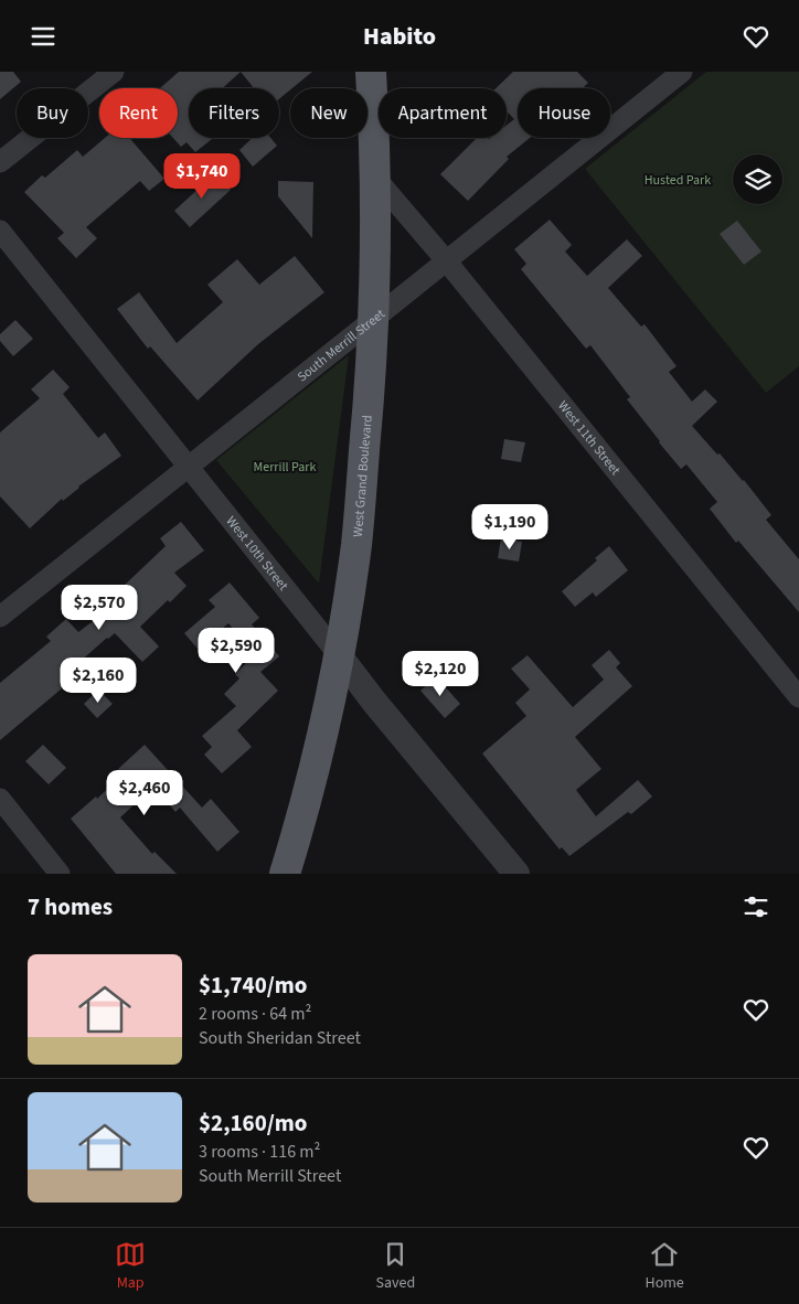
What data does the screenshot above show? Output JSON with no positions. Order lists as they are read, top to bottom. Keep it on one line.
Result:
{"streets":{"main road":["West Grand Boulevard"],"street":["South Merrill Street","West 11th Street","West 10th Street"]},"crossings":[["South Merrill Street","West 11th Street"],["South Merrill Street","West Grand Boulevard"],["South Merrill Street","West 10th Street"],["West 11th Street","West Grand Boulevard"],["West Grand Boulevard","West 10th Street"]],"parks":["Husted Park","Merrill Park"],"page":{"header":"Habito","chip":["Buy","Rent","Filters","New","Apartment","House"],"price":["$1,740","$1,190","$2,570","$2,590","$2,120","$2,160","$2,460"],"heading":"7 homes","list":[{"name":"$1,740/mo","note":"2 rooms · 64 m² · South Sheridan Street"},{"name":"$2,160/mo","note":"3 rooms · 116 m² · South Merrill Street"}],"tabs":["Map","Saved","Home"]}}
